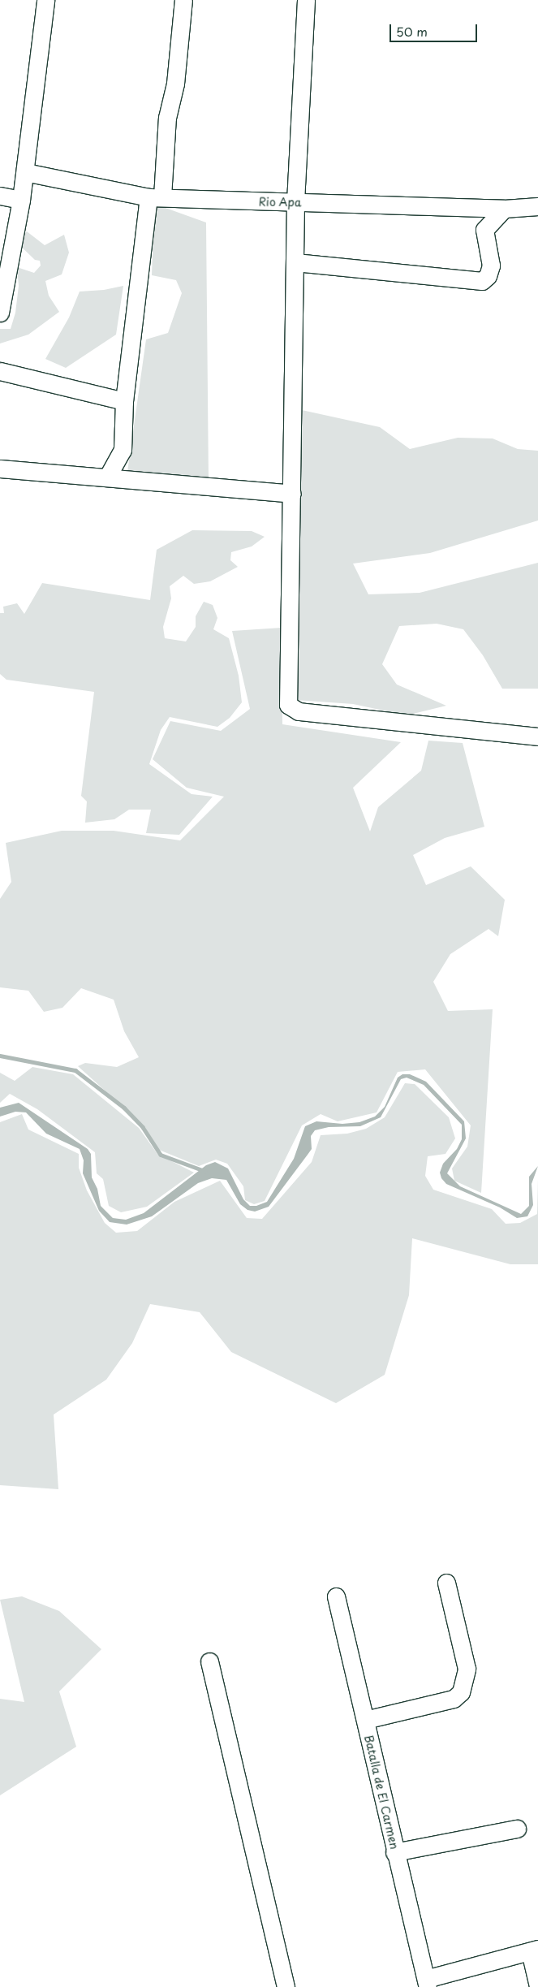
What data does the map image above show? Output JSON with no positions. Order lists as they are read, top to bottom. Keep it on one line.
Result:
{"streets":{"street":["Rio Apa","Batalla de El Carmen"]},"scale_bar":"50 m"}
